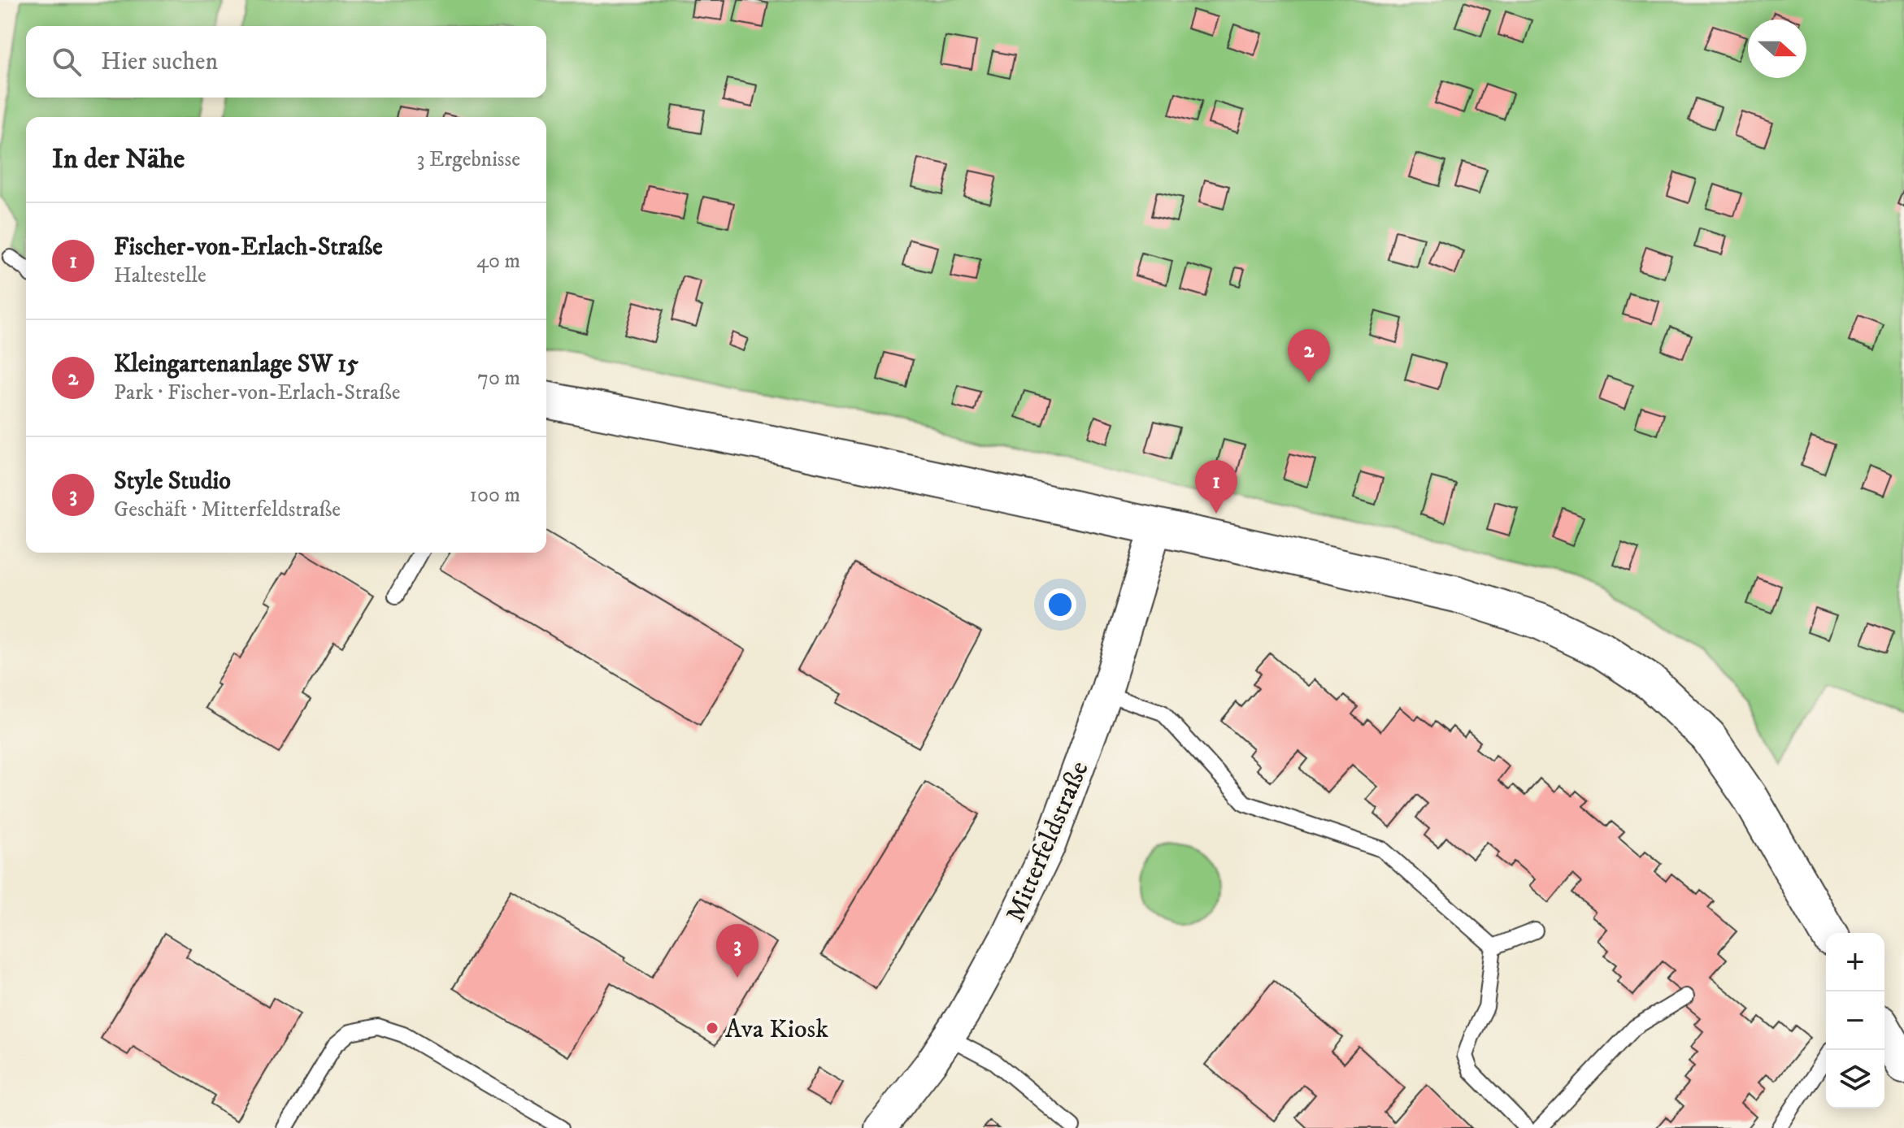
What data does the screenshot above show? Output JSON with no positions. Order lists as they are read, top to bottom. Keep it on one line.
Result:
{"streets":{"street":["Mitterfeldstraße"]},"places":["Ava Kiosk"],"north":"right","page":{"search":"Hier suchen","heading":["In der Nähe","3 Ergebnisse"],"list":[{"mark":"1","name":"Fischer-von-Erlach-Straße","note":"Haltestelle","value":"40 m"},{"mark":"2","name":"Kleingartenanlage SW 15","note":"Park · Fischer-von-Erlach-Straße","value":"70 m"},{"mark":"3","name":"Style Studio","note":"Geschäft · Mitterfeldstraße","value":"100 m"}],"pins":["2","1","3"],"map_buttons":["+","−"]}}
